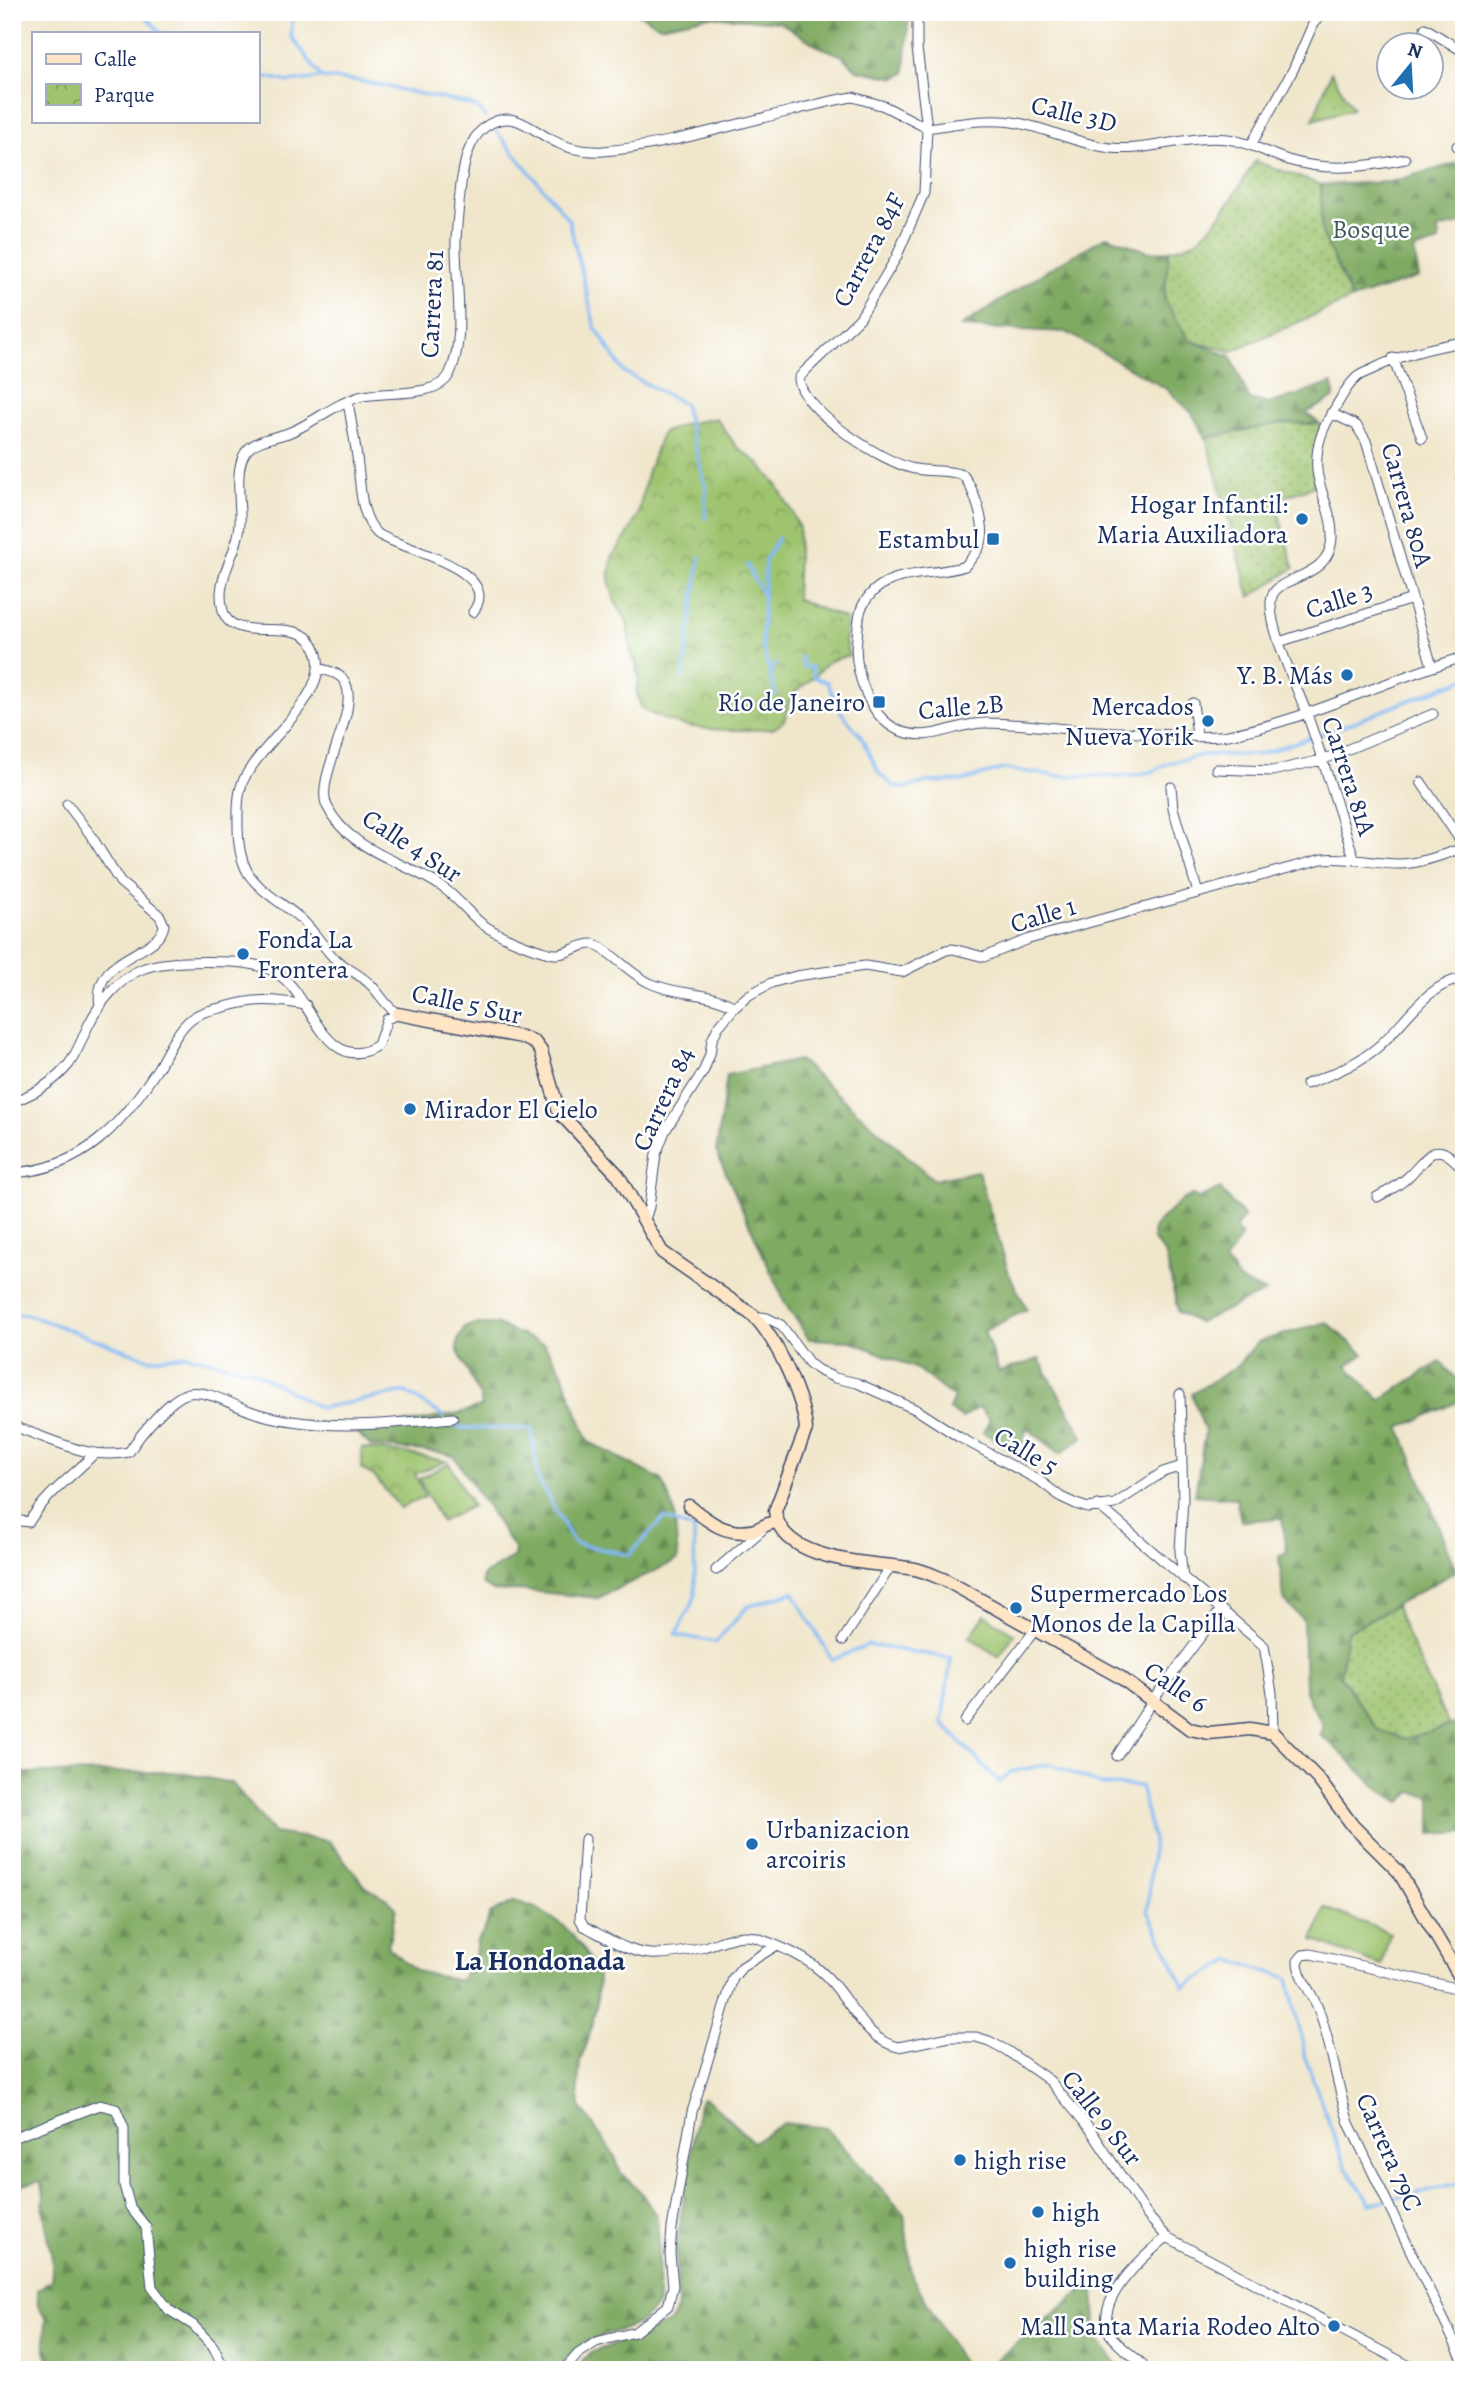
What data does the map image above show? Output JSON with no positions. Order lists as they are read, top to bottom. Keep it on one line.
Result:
{"streets":{"street":["Calle 3D","Carrera 84F","Carrera 81","Carrera 80A","Calle 3","Calle 2B","Carrera 81A","Calle 4 Sur","Calle 1","Calle 5 Sur","Carrera 84","Calle 5","Calle 6","Calle 9 Sur","Carrera 79C"]},"crossings":[["Calle 3D","Carrera 84F"],["Calle 3D","Carrera 81"],["Carrera 84F","Carrera 81"],["Carrera 84F","Calle 2B"],["Carrera 81","Calle 4 Sur"],["Carrera 81","Calle 5 Sur"],["Carrera 80A","Calle 3"],["Carrera 80A","Calle 2B"],["Carrera 80A","Carrera 81A"],["Calle 3","Carrera 81A"],["Calle 2B","Carrera 81A"],["Carrera 81A","Calle 1"],["Calle 4 Sur","Calle 1"],["Calle 4 Sur","Calle 5 Sur"],["Calle 1","Carrera 84"],["Calle 5 Sur","Carrera 84"],["Calle 5 Sur","Calle 5"],["Calle 5","Calle 6"]],"districts":["La Hondonada"],"parks":["Bosque"],"places":{"other":["Hogar Infantil: Maria Auxiliadora","Y. B. Más","Mercados Nueva Yorik","Fonda La Frontera","Mirador El Cielo","Supermercado Los Monos de la Capilla","Urbanizacion arcoiris","high rise","high","high rise building","Mall Santa Maria Rodeo Alto"],"transit":["Estambul","Río de Janeiro"]},"legend":["Calle","Parque"],"north":"top"}
